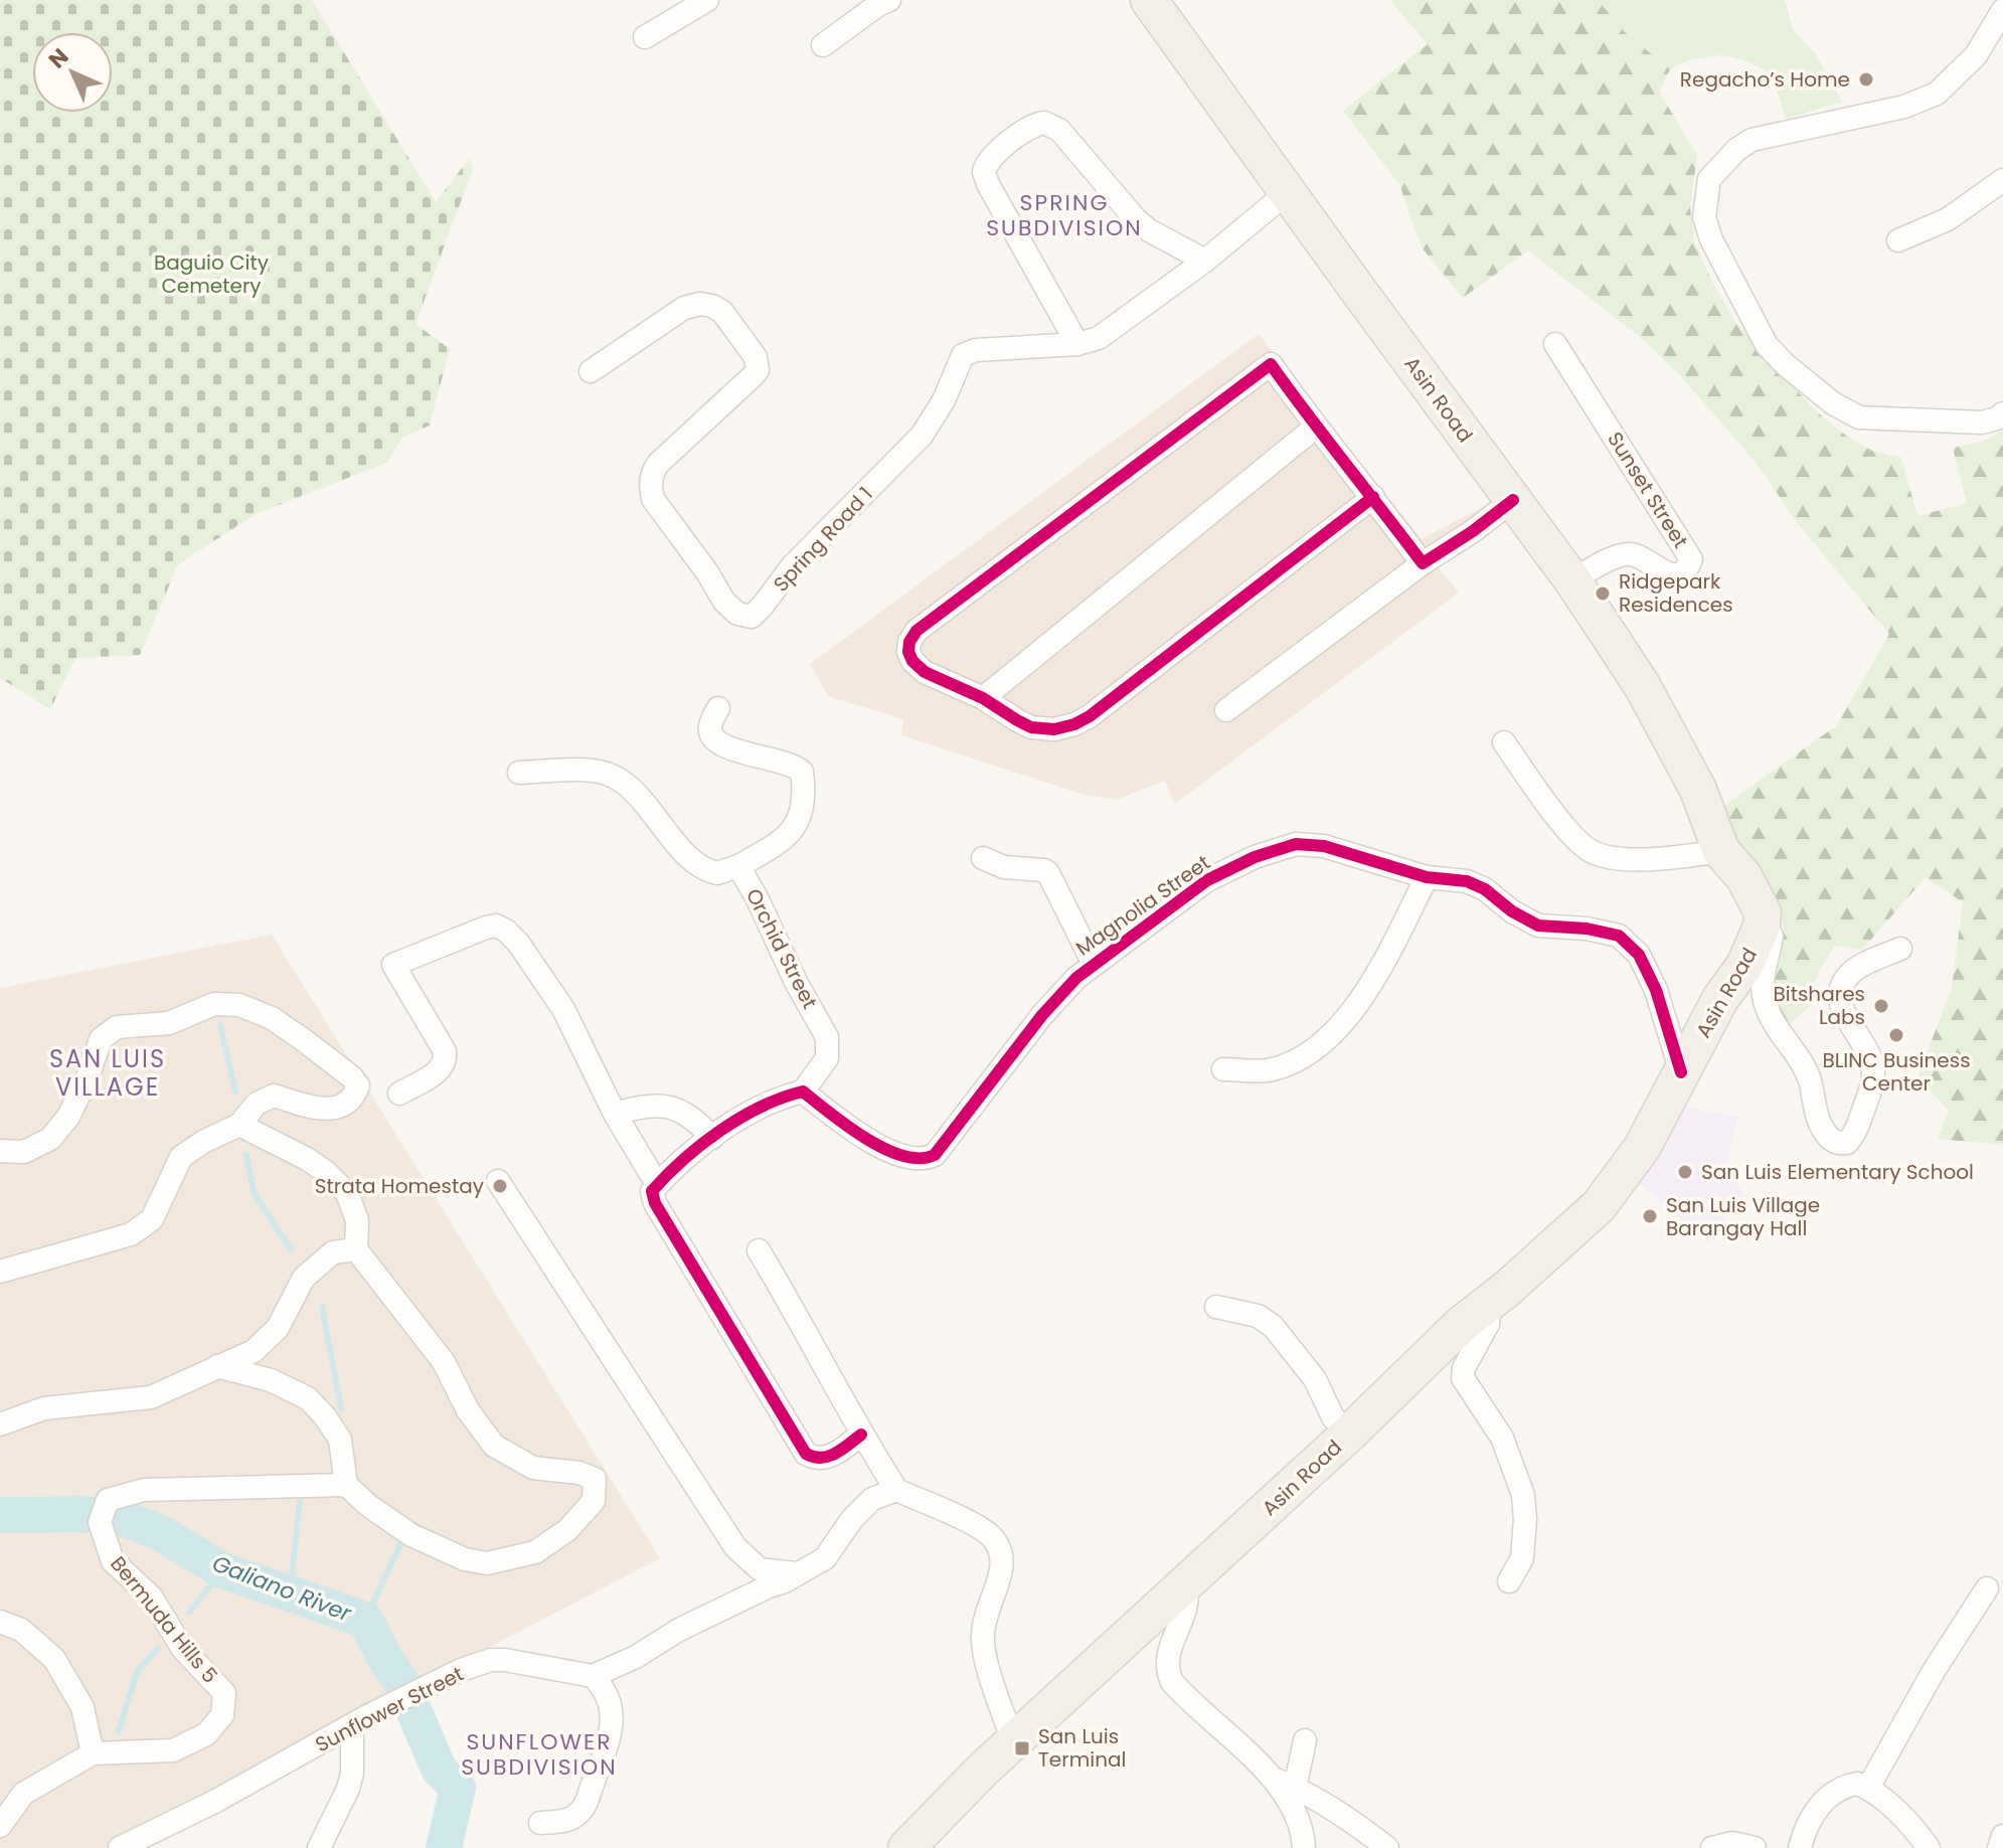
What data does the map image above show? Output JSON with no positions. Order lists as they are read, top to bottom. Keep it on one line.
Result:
{"streets":{"main road":["Asin Road"],"street":["Sunset Street","Spring Road 1","Magnolia Street","Orchid Street","Bermuda Hills 5","Sunflower Street"]},"crossings":[["Asin Road","Sunset Street"],["Asin Road","Spring Road 1"],["Asin Road","Magnolia Street"],["Magnolia Street","Orchid Street"]],"districts":["SPRING SUBDIVISION","SAN LUIS VILLAGE","SUNFLOWER SUBDIVISION"],"water":["Galiano River"],"parks":["Baguio City Cemetery"],"places":{"other":["Regacho’s Home","Ridgepark Residences","Bitshares Labs","BLINC Business Center","San Luis Elementary School","Strata Homestay","San Luis Village Barangay Hall"],"transit":["San Luis Terminal"]},"north":"top left"}
